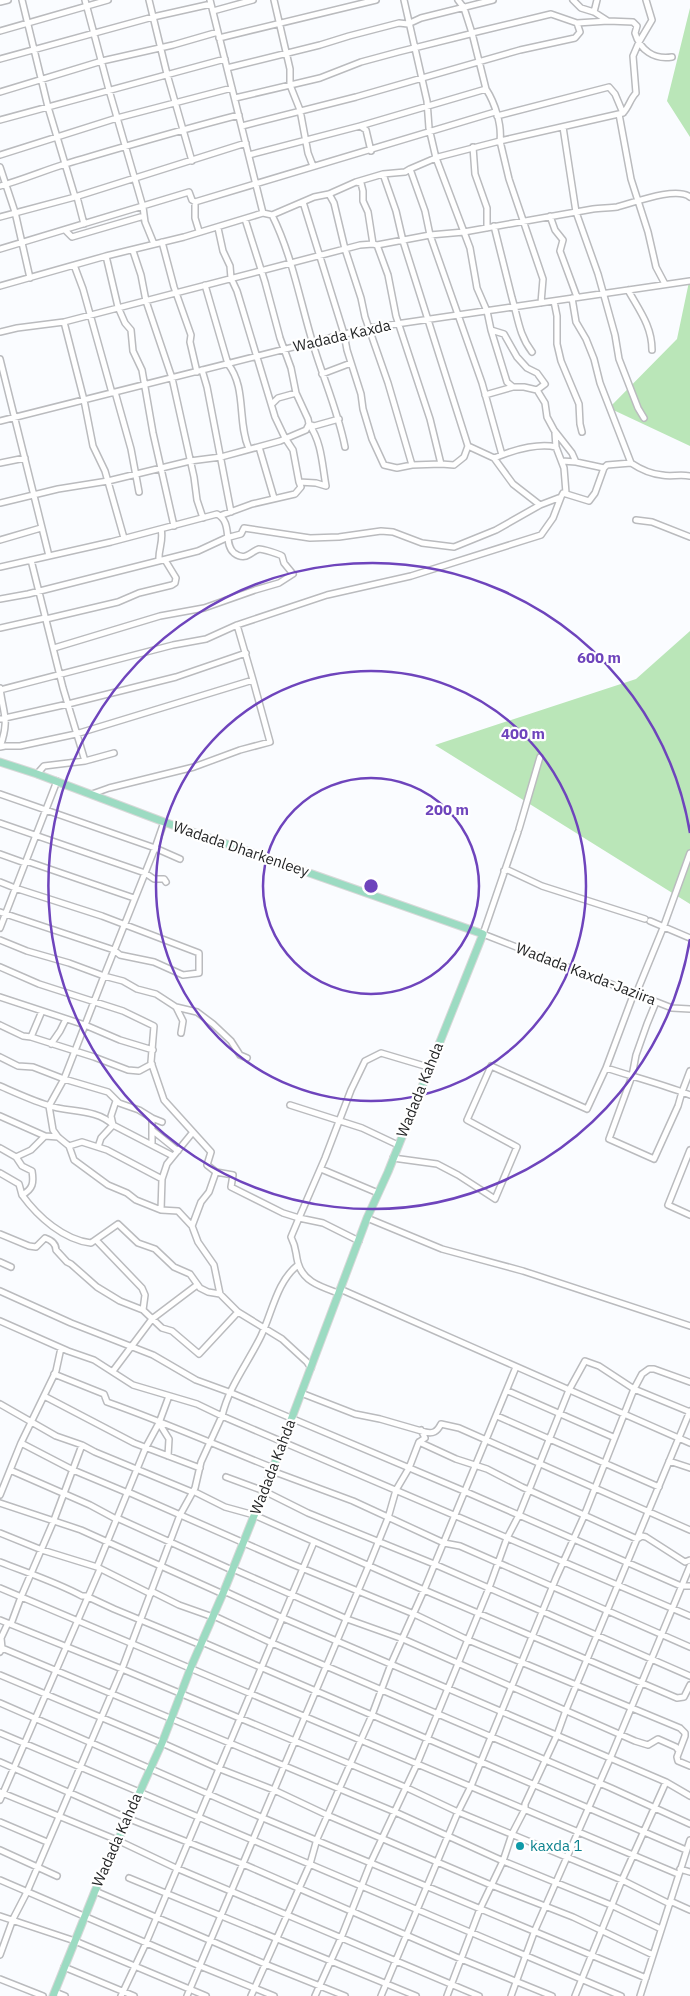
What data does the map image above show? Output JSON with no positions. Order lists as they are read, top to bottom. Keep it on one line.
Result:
{"streets":{"main road":["Wadada Dharkenleey","Wadada Kahda"],"street":["Wadada Kaxda","Wadada Kaxda-Jaziira"]},"crossings":[["Wadada Dharkenleey","Wadada Kaxda-Jaziira"],["Wadada Dharkenleey","Wadada Kahda"],["Wadada Kaxda-Jaziira","Wadada Kahda"]],"places":["kaxda 1"],"rings":["600 m","400 m","200 m"]}
